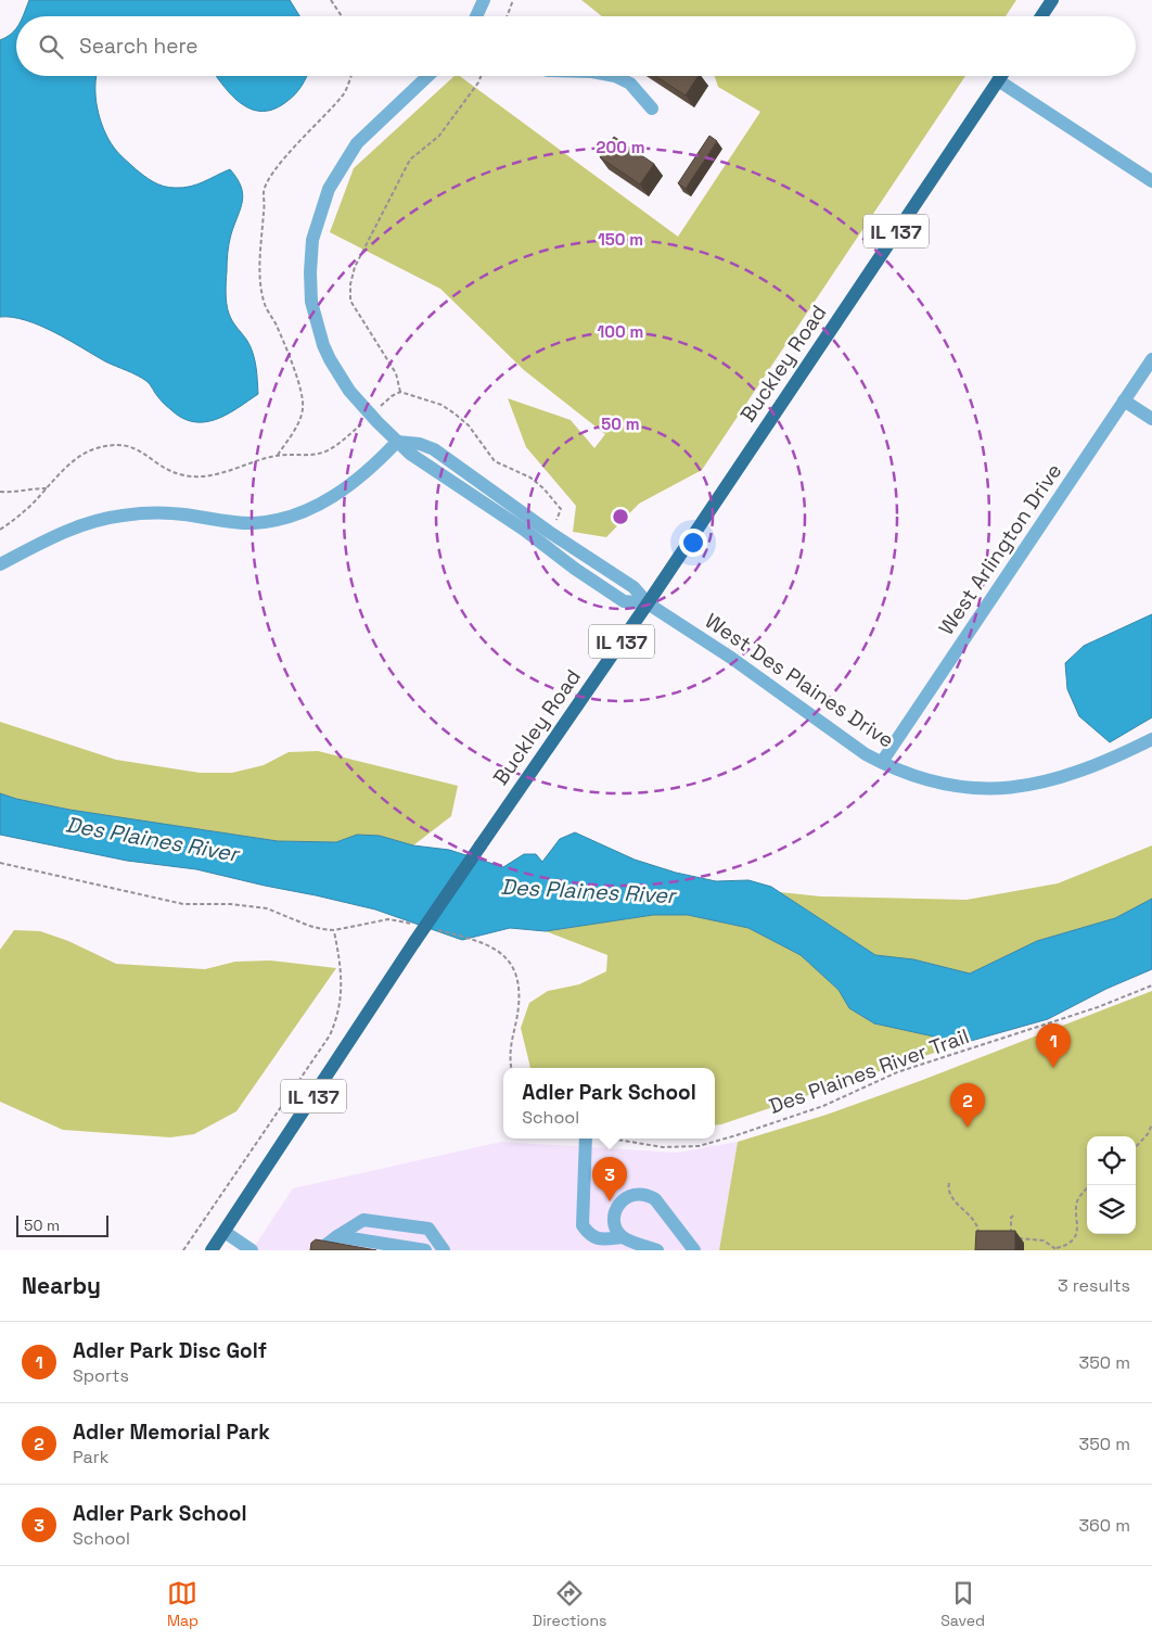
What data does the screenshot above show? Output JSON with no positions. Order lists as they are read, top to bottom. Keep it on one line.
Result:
{"streets":{"main road":["IL 137","Buckley Road"],"street":["West Arlington Drive","West Des Plaines Drive"],"path":["Des Plaines River Trail"]},"crossings":[["Buckley Road","West Des Plaines Drive"],["West Arlington Drive","West Des Plaines Drive"]],"water":["Des Plaines River"],"scale_bar":"50 m","page":{"search":"Search here","pins":["1","2","3"],"popup":["Adler Park School","School"],"scale":"50 m","heading":["Nearby","3 results"],"list":[{"mark":"1","name":"Adler Park Disc Golf","note":"Sports","value":"350 m"},{"mark":"2","name":"Adler Memorial Park","note":"Park","value":"350 m"},{"mark":"3","name":"Adler Park School","note":"School","value":"360 m"}],"nav":["Map","Directions","Saved"]},"rings":["200 m","150 m","100 m","50 m"]}
